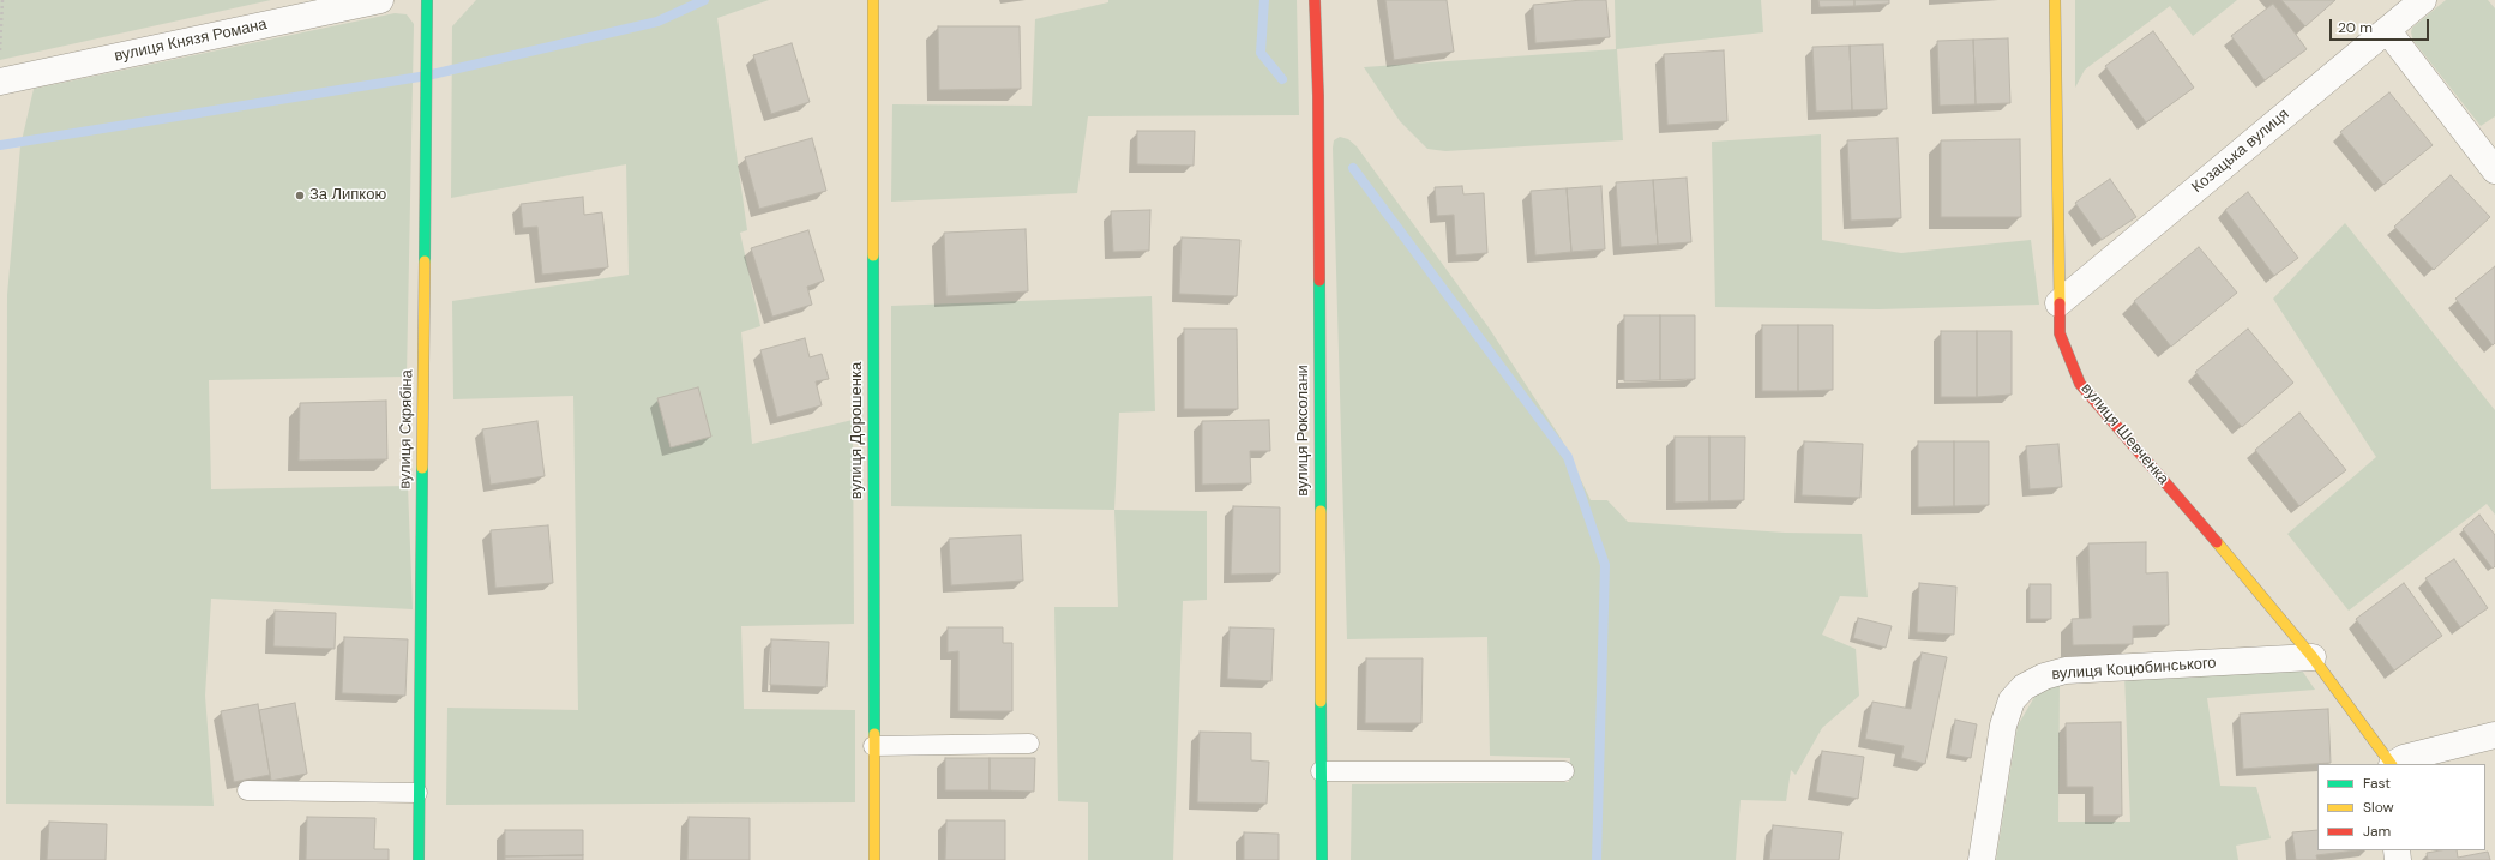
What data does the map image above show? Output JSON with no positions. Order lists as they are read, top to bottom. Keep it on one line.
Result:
{"streets":{"street":["вулиця Князя Романа","Козацька вулиця","вулиця Скрябіна","вулиця Дорошенка","вулиця Роксолани","вулиця Шевченка","вулиця Коцюбинського"]},"crossings":[["Козацька вулиця","вулиця Шевченка"],["вулиця Шевченка","вулиця Коцюбинського"]],"places":["За Липкою"],"legend":["Fast","Slow","Jam"],"scale_bar":"20 m"}
